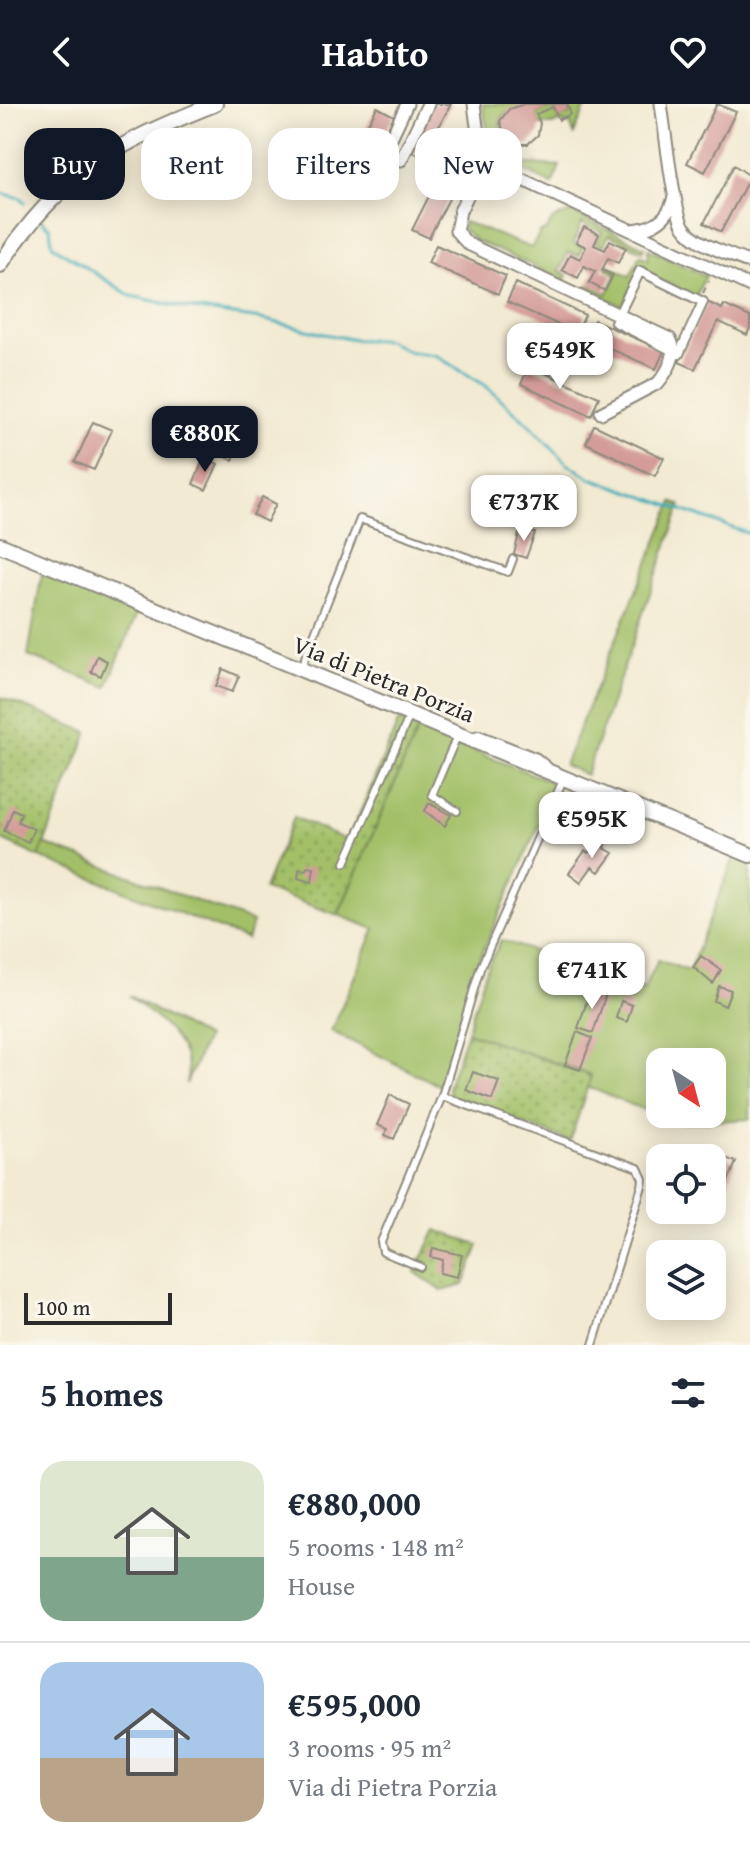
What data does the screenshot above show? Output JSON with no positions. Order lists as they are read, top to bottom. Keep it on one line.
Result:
{"streets":{"street":["Via di Pietra Porzia"]},"scale_bar":"100 m","north":"bottom right","page":{"header":"Habito","chip":["Buy","Rent","Filters","New"],"price":["€549K","€880K","€737K","€595K","€741K"],"scale":"100 m","heading":"5 homes","list":[{"name":"€880,000","note":"5 rooms · 148 m² · House"},{"name":"€595,000","note":"3 rooms · 95 m² · Via di Pietra Porzia"}]}}
